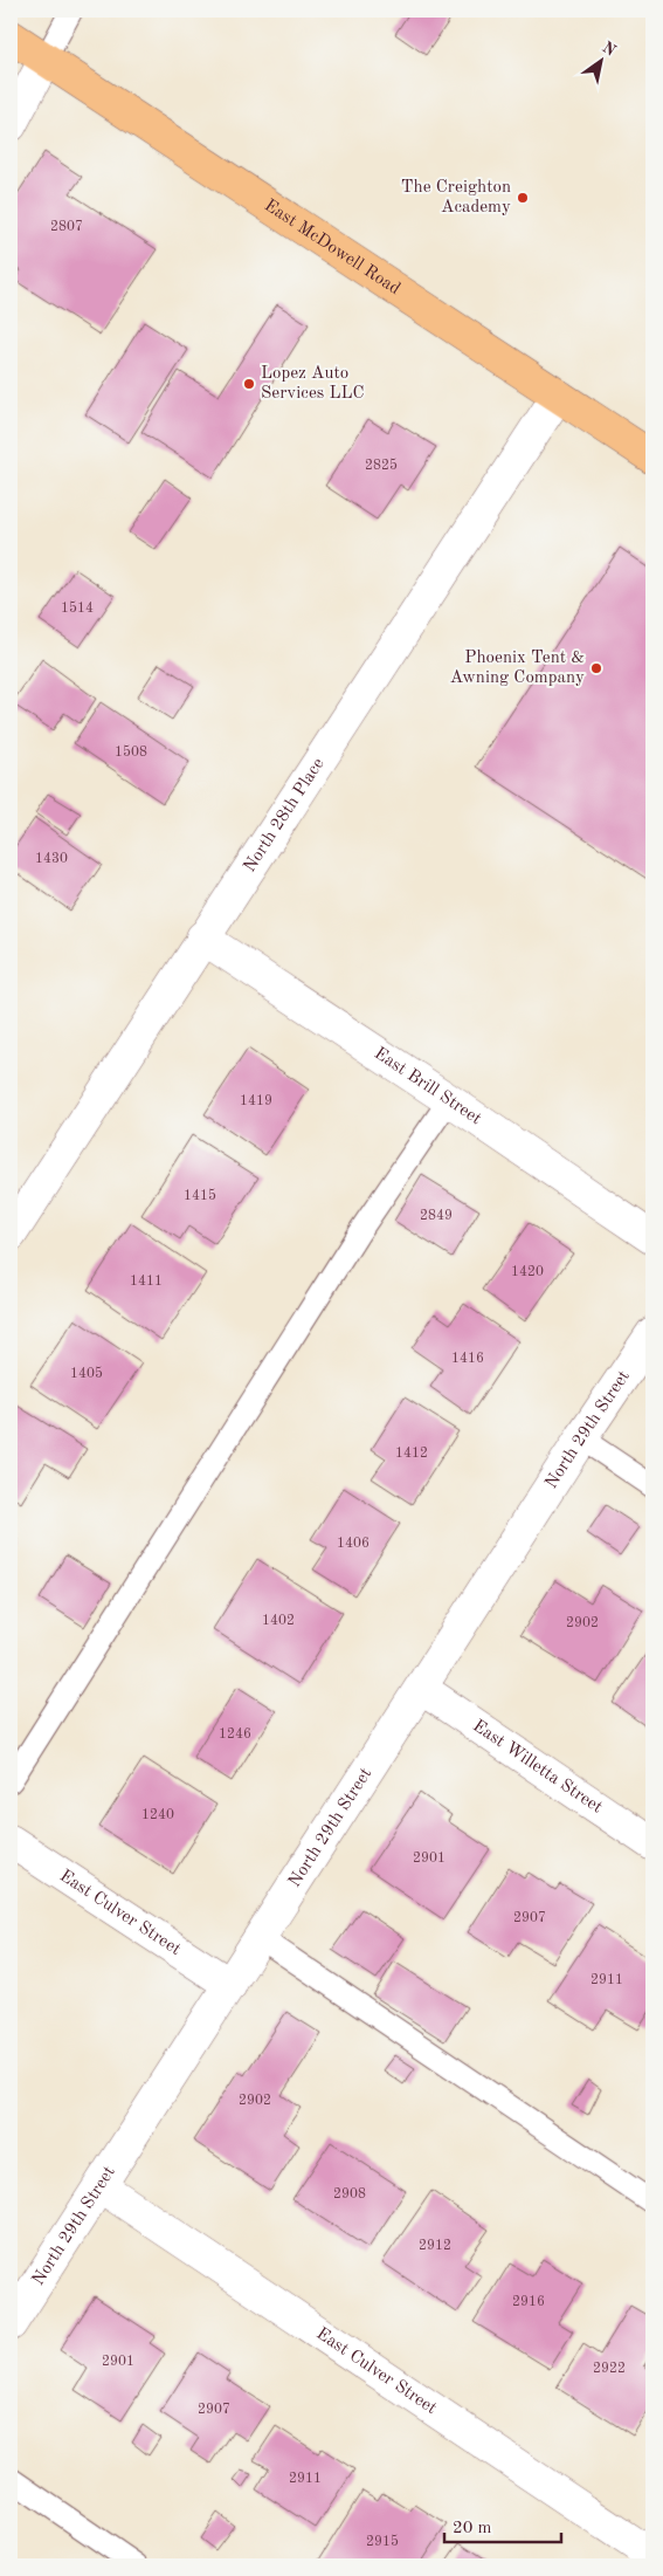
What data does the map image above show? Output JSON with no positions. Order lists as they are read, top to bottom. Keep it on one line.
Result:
{"streets":{"main road":["East McDowell Road"],"street":["North 28th Place","East Brill Street","North 29th Street","East Willetta Street","East Culver Street"]},"crossings":[["East McDowell Road","North 28th Place"],["North 28th Place","East Brill Street"],["North 29th Street","East Willetta Street"],["North 29th Street","East Culver Street"]],"places":["The Creighton Academy","Lopez Auto Services LLC","Phoenix Tent & Awning Company"],"house_numbers":["2807","2825","1514","1508","1430","1419","1415","2849","1420","1411","1416","1405","1412","1406","1402","2902","1246","1240","2901","2907","2911","2902","2908","2912","2916","2901","2922","2907","2911","2915"],"scale_bar":"20 m","north":"top right"}
